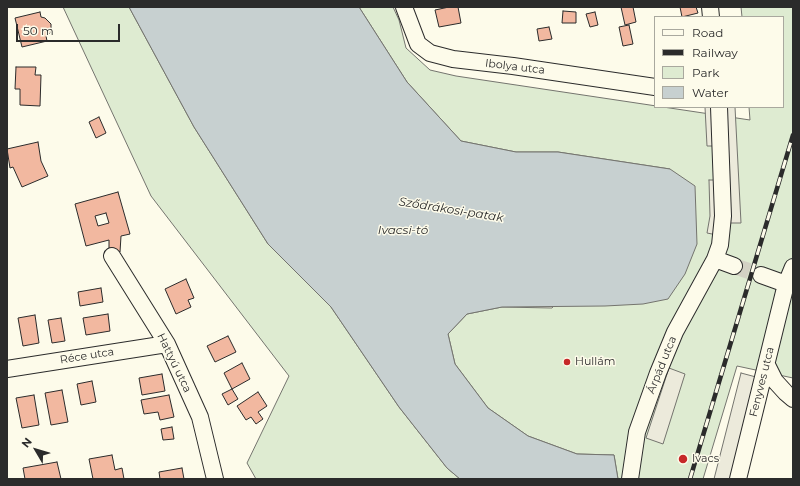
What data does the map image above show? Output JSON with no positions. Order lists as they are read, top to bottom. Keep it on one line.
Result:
{"streets":{"street":["Ibolya utca","Réce utca","Hattyú utca","Árpád utca","Fenyves utca"]},"crossings":[["Réce utca","Hattyú utca"]],"water":["Sződrákosi-patak","Ivacsi-tó"],"places":["Hullám","Ivacs"],"legend":["Road","Railway","Park","Water"],"scale_bar":"50 m","north":"top left"}
